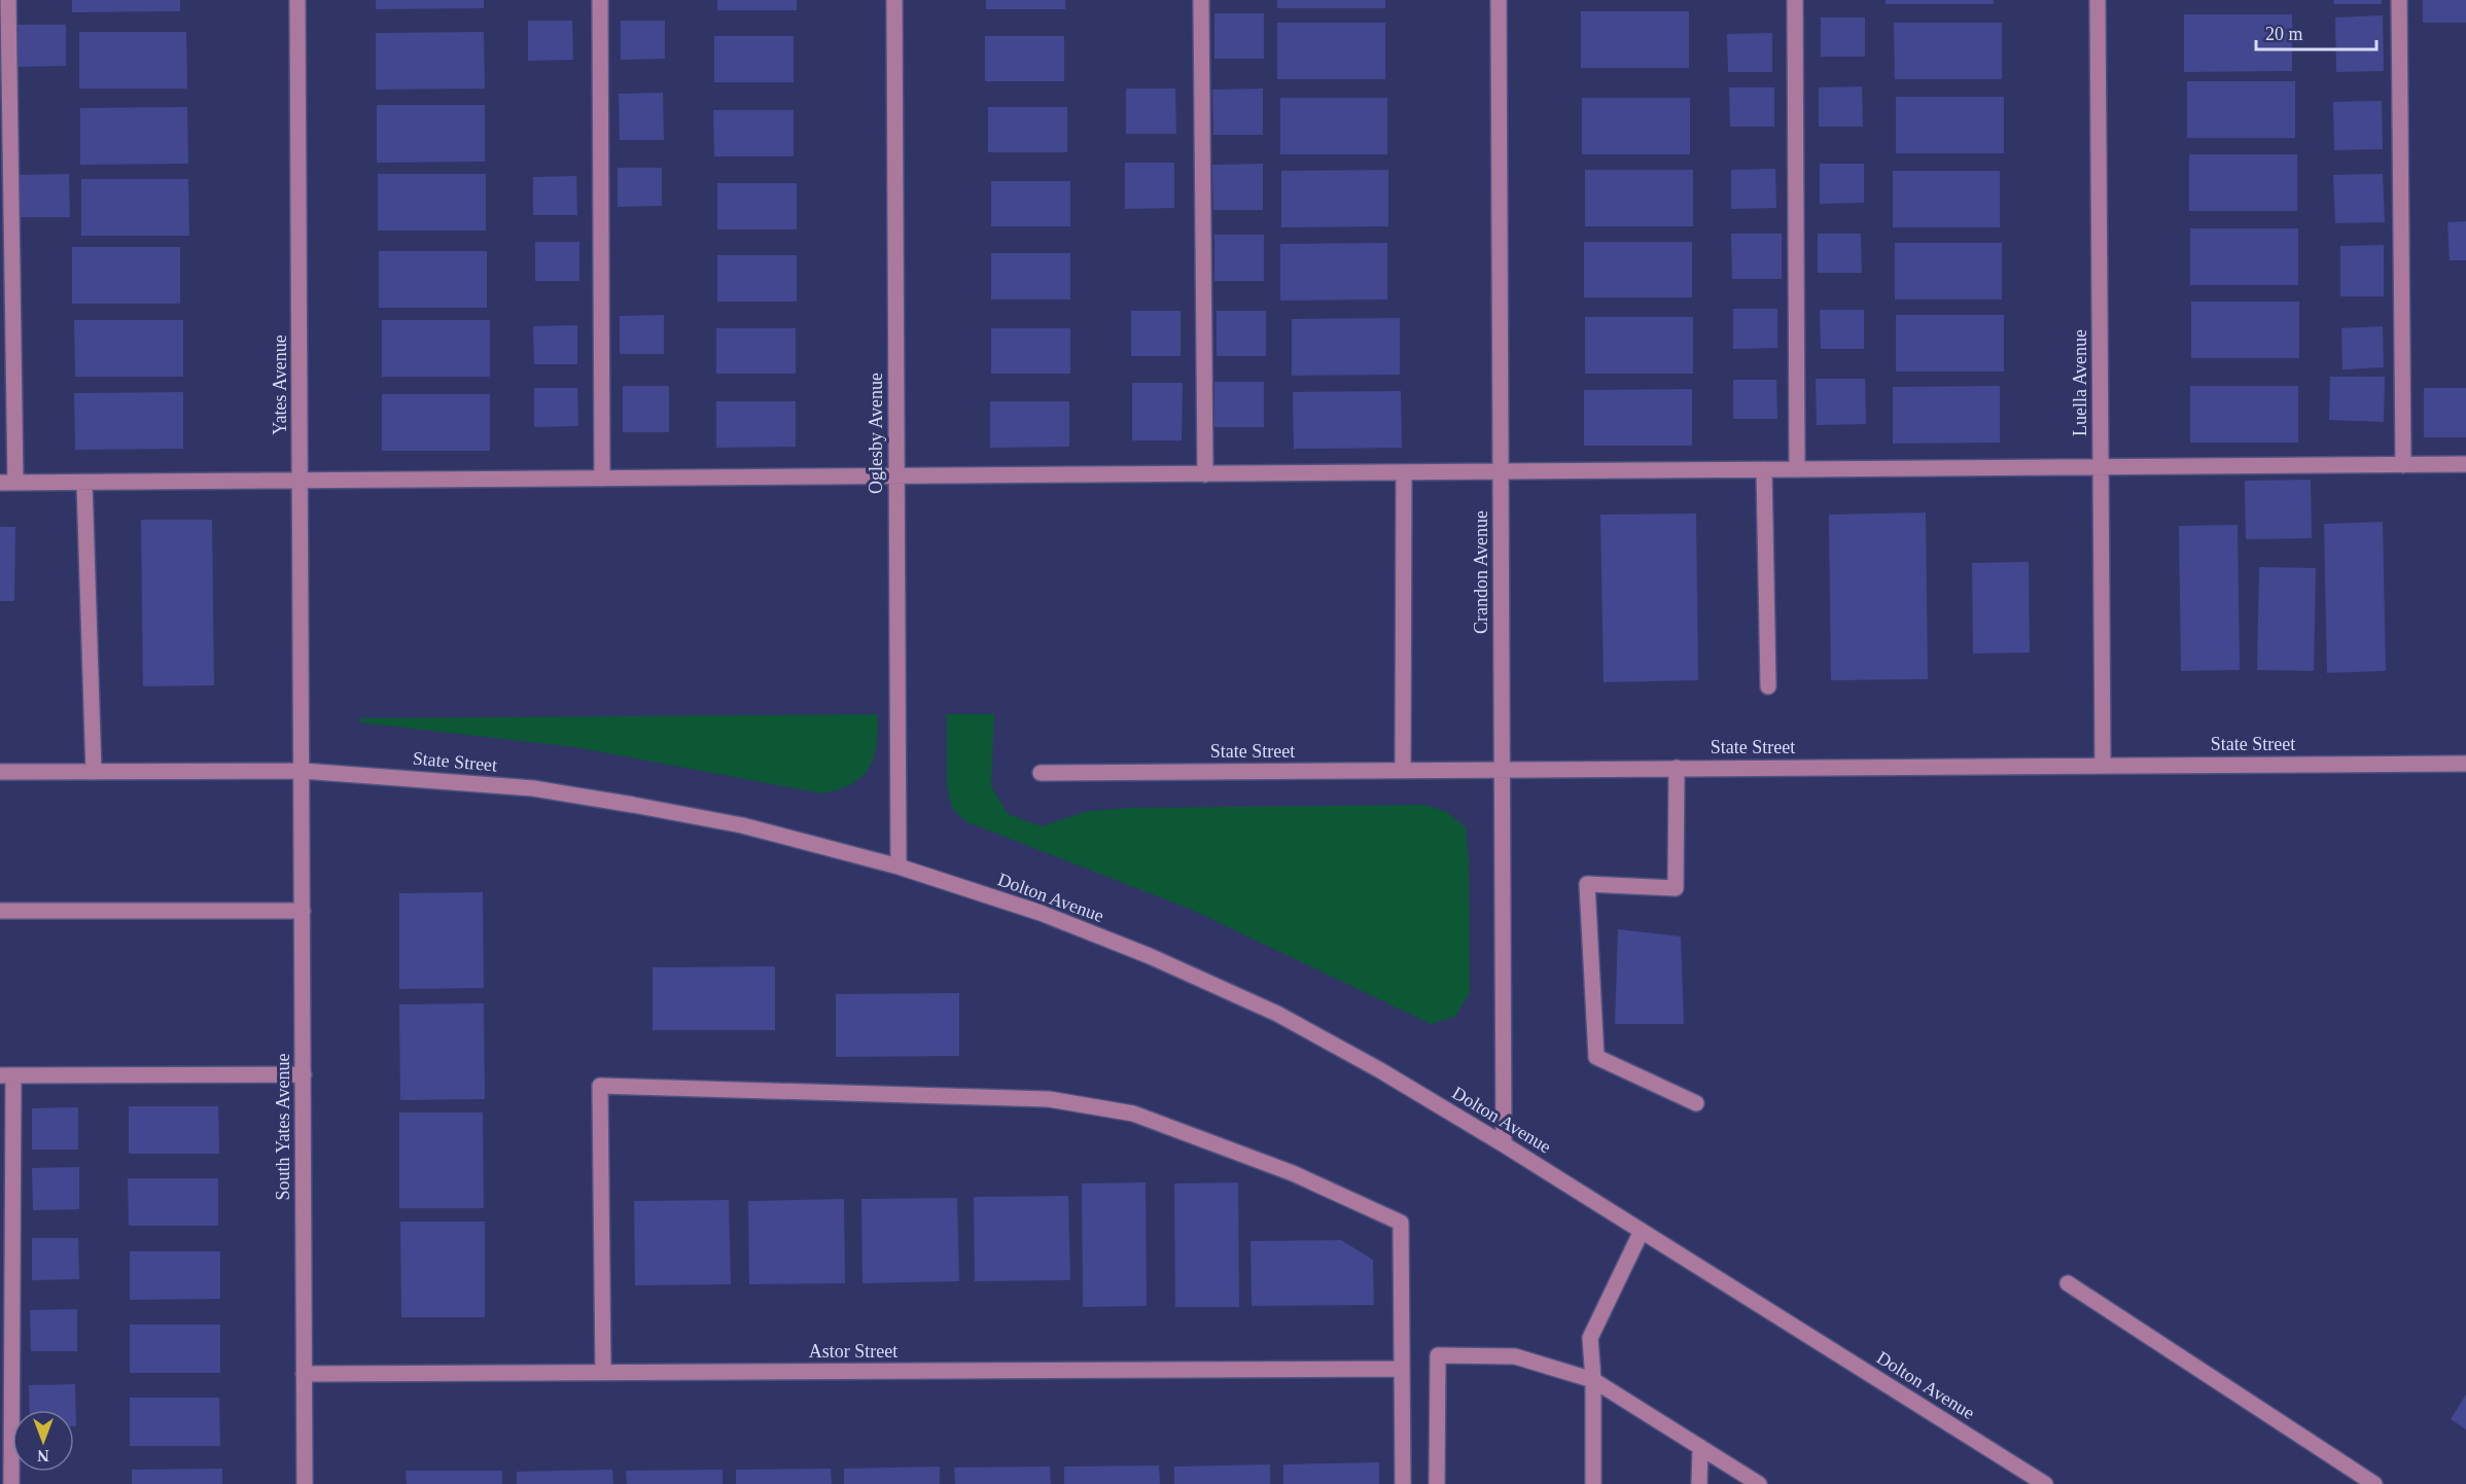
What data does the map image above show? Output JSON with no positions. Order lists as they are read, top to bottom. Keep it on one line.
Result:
{"streets":{"street":["Luella Avenue","Yates Avenue","Oglesby Avenue","Crandon Avenue","State Street","Dolton Avenue","South Yates Avenue","Astor Street"]},"crossings":[["Luella Avenue","State Street"],["Yates Avenue","State Street"],["Yates Avenue","South Yates Avenue"],["Oglesby Avenue","State Street"],["Oglesby Avenue","Dolton Avenue"],["Crandon Avenue","State Street"],["Crandon Avenue","Dolton Avenue"],["State Street","Dolton Avenue"],["State Street","South Yates Avenue"],["South Yates Avenue","Astor Street"]],"scale_bar":"20 m","north":"bottom"}
